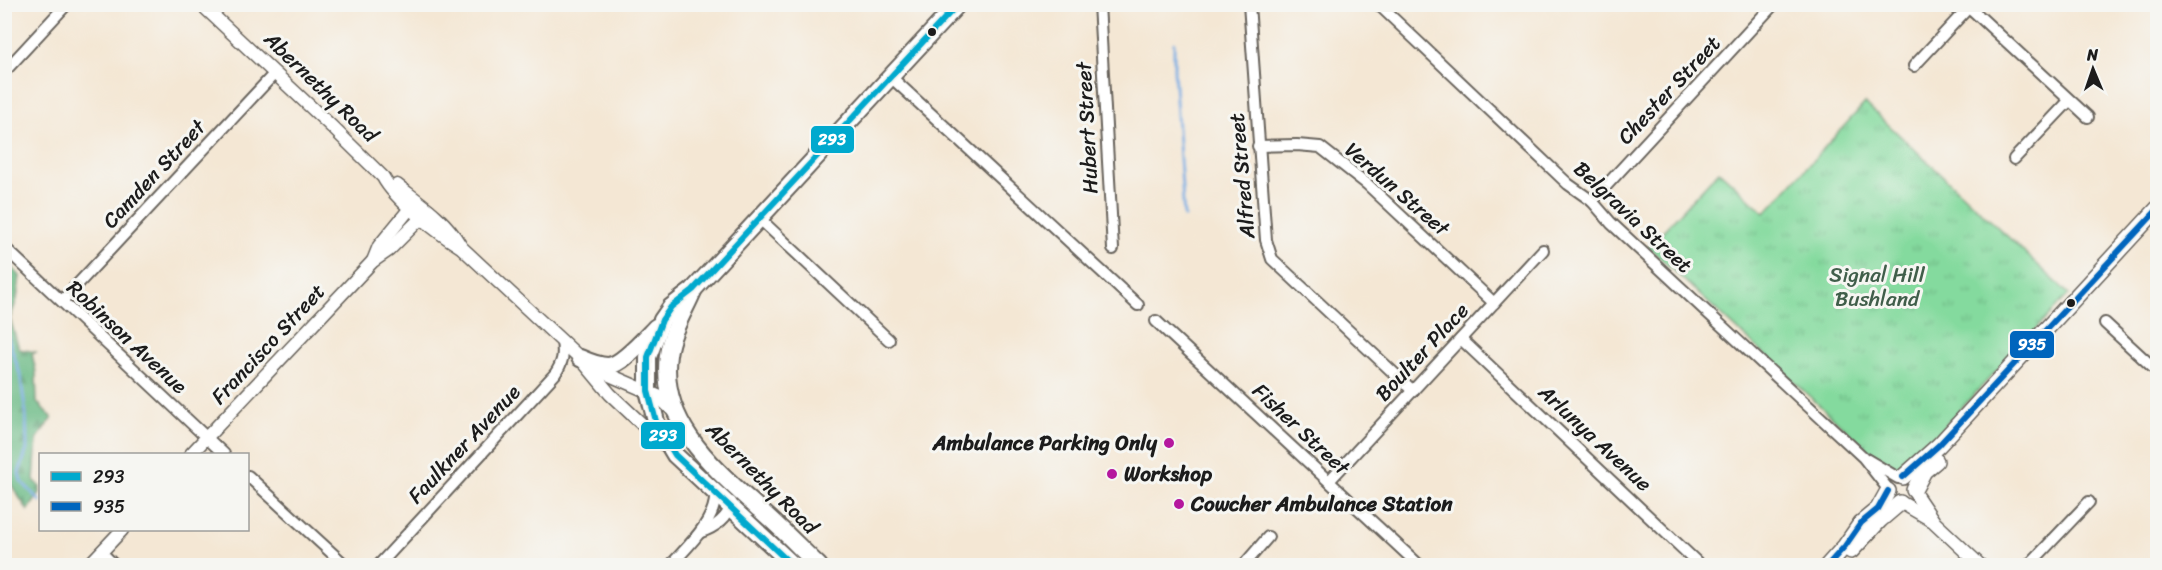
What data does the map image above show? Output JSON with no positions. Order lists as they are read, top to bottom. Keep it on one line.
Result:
{"streets":{"main road":["Abernethy Road"],"street":["Chester Street","Hubert Street","Camden Street","Alfred Street","Verdun Street","Belgravia Street","Robinson Avenue","Francisco Street","Boulter Place","Fisher Street","Arlunya Avenue","Faulkner Avenue"]},"crossings":[["Abernethy Road","Camden Street"],["Abernethy Road","Francisco Street"],["Abernethy Road","Faulkner Avenue"],["Chester Street","Belgravia Street"],["Camden Street","Robinson Avenue"],["Alfred Street","Verdun Street"],["Alfred Street","Boulter Place"],["Verdun Street","Boulter Place"],["Robinson Avenue","Francisco Street"],["Boulter Place","Fisher Street"],["Boulter Place","Arlunya Avenue"]],"parks":["Signal Hill Bushland"],"places":["Ambulance Parking Only","Workshop","Cowcher Ambulance Station"],"lines":["transit line 293","transit line 935"],"legend":["293","935"],"north":"top"}
